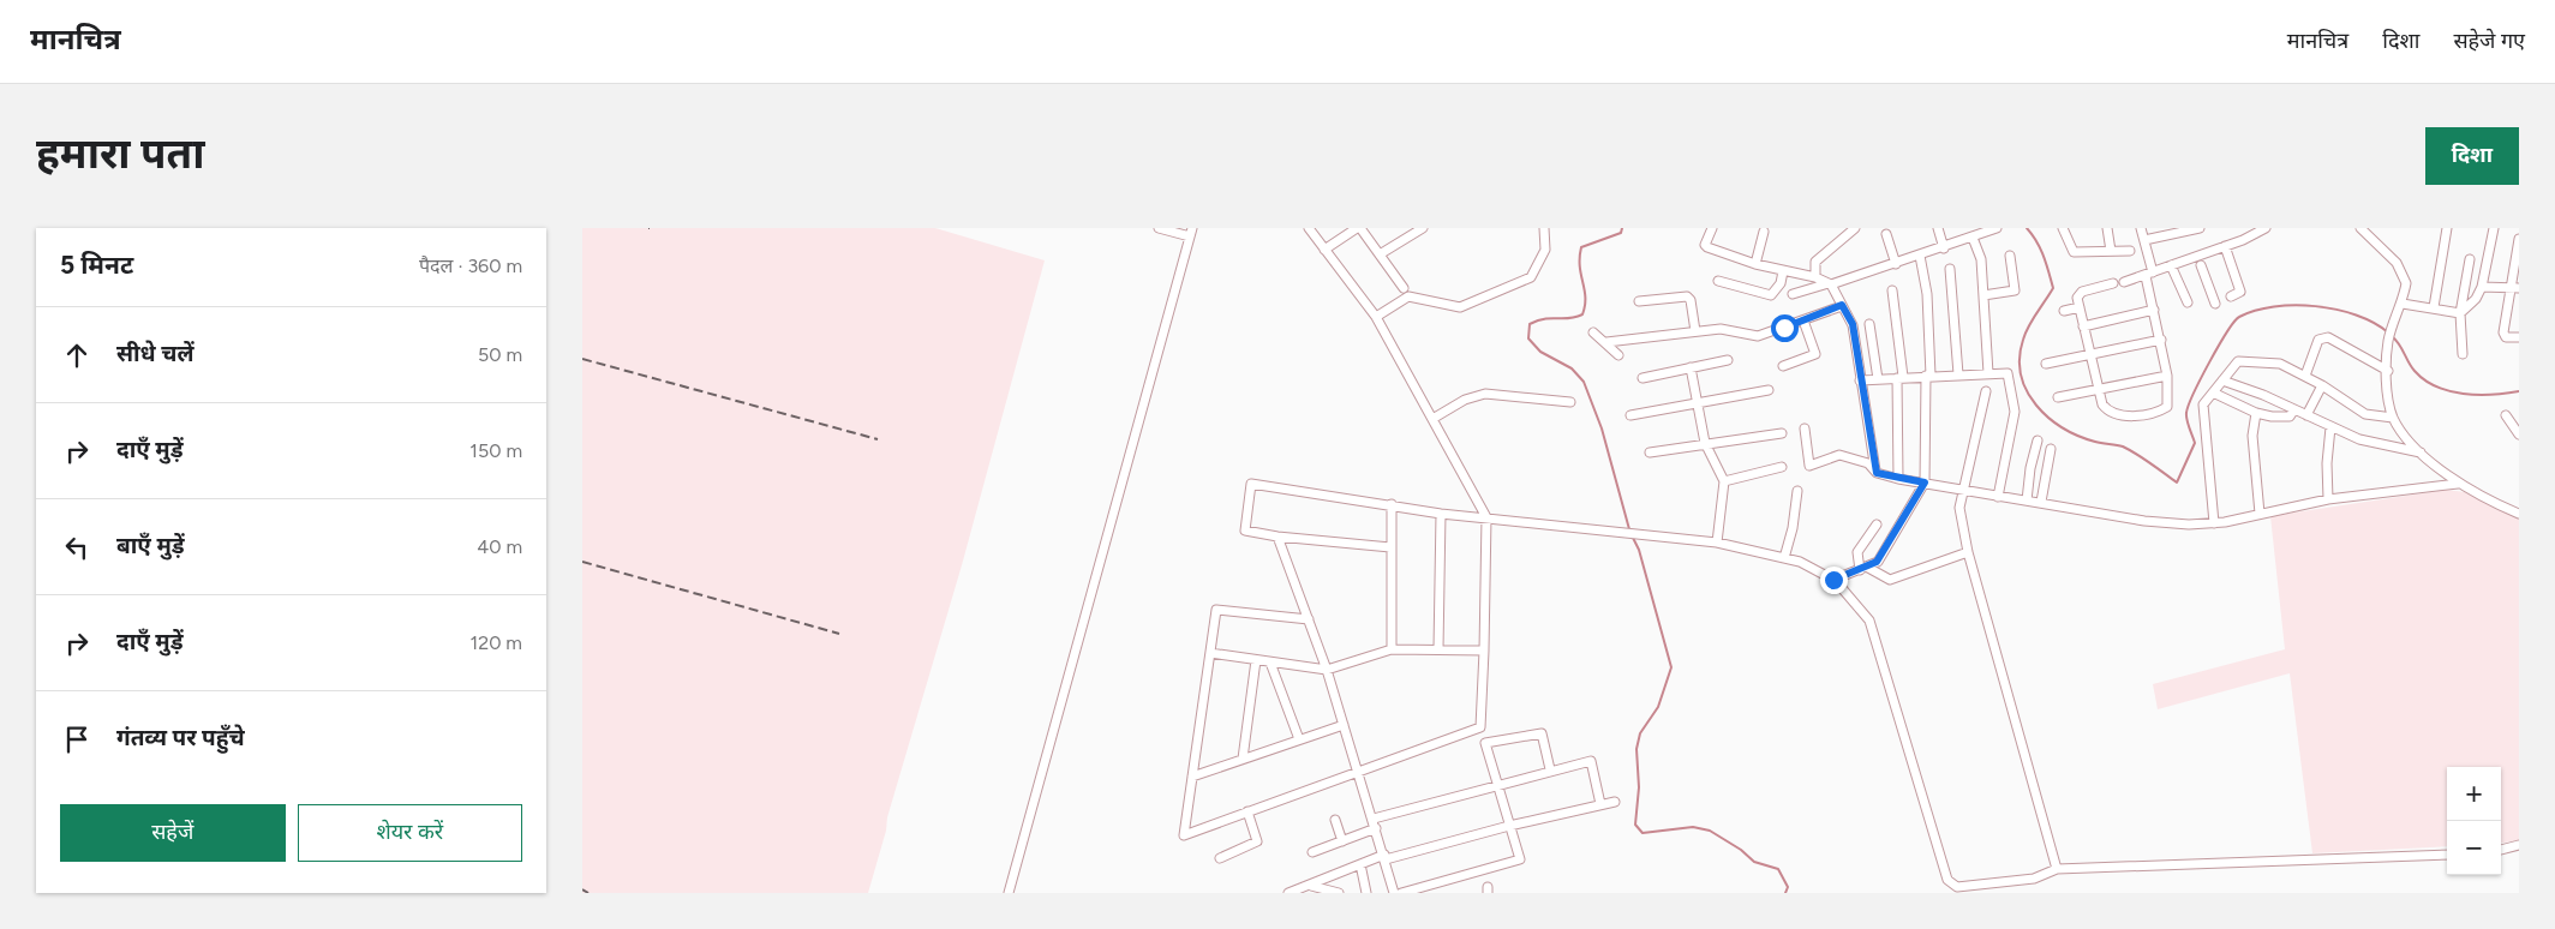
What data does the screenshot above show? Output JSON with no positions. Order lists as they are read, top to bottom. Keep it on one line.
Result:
{"page":{"header":"मानचित्र","nav":["मानचित्र","दिशा","सहेजे गए"],"buttons":["दिशा",["सहेजें","शेयर करें"]],"title":"हमारा पता","heading":["5 मिनट","पैदल · 360 m"],"list":[["सीधे चलें","50 m"],["दाएँ मुड़ें","150 m"],["बाएँ मुड़ें","40 m"],["दाएँ मुड़ें","120 m"],"गंतव्य पर पहुँचे"],"map_buttons":["+","−"]}}
